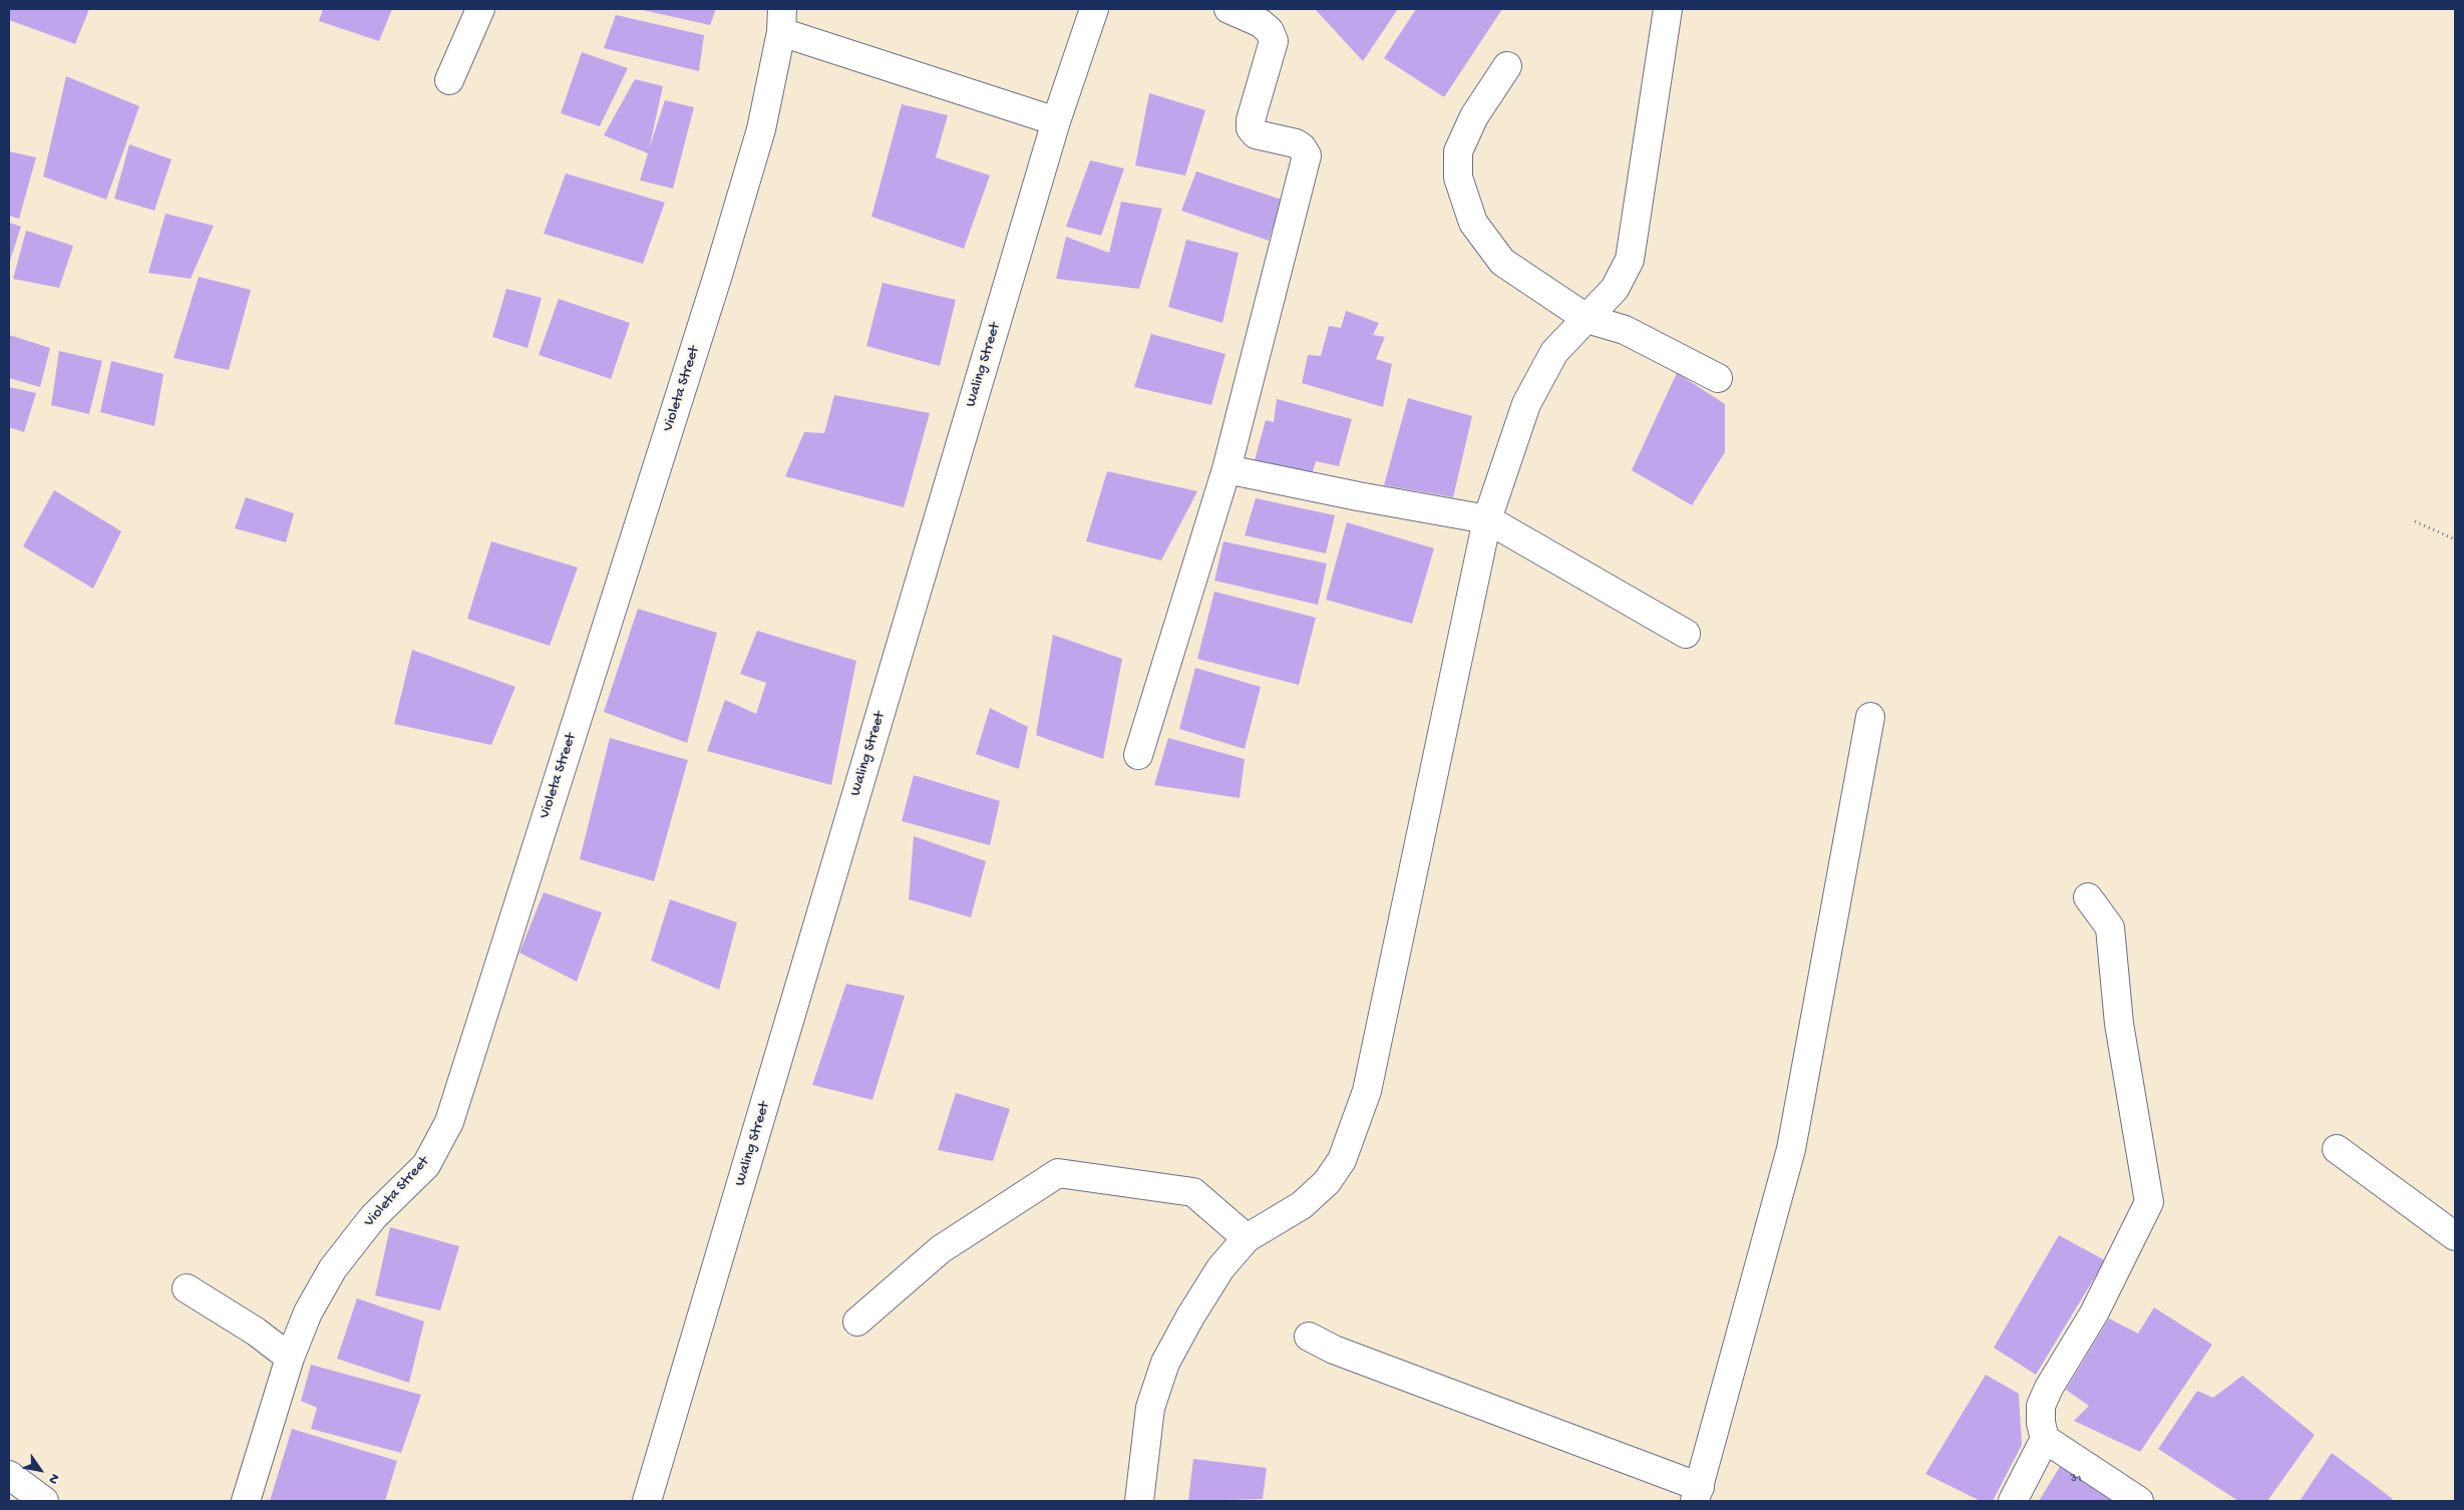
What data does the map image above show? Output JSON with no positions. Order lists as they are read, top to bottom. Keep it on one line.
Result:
{"streets":{"street":["Waling Street","Violeta Street"]},"house_numbers":["31"],"north":"bottom right"}
